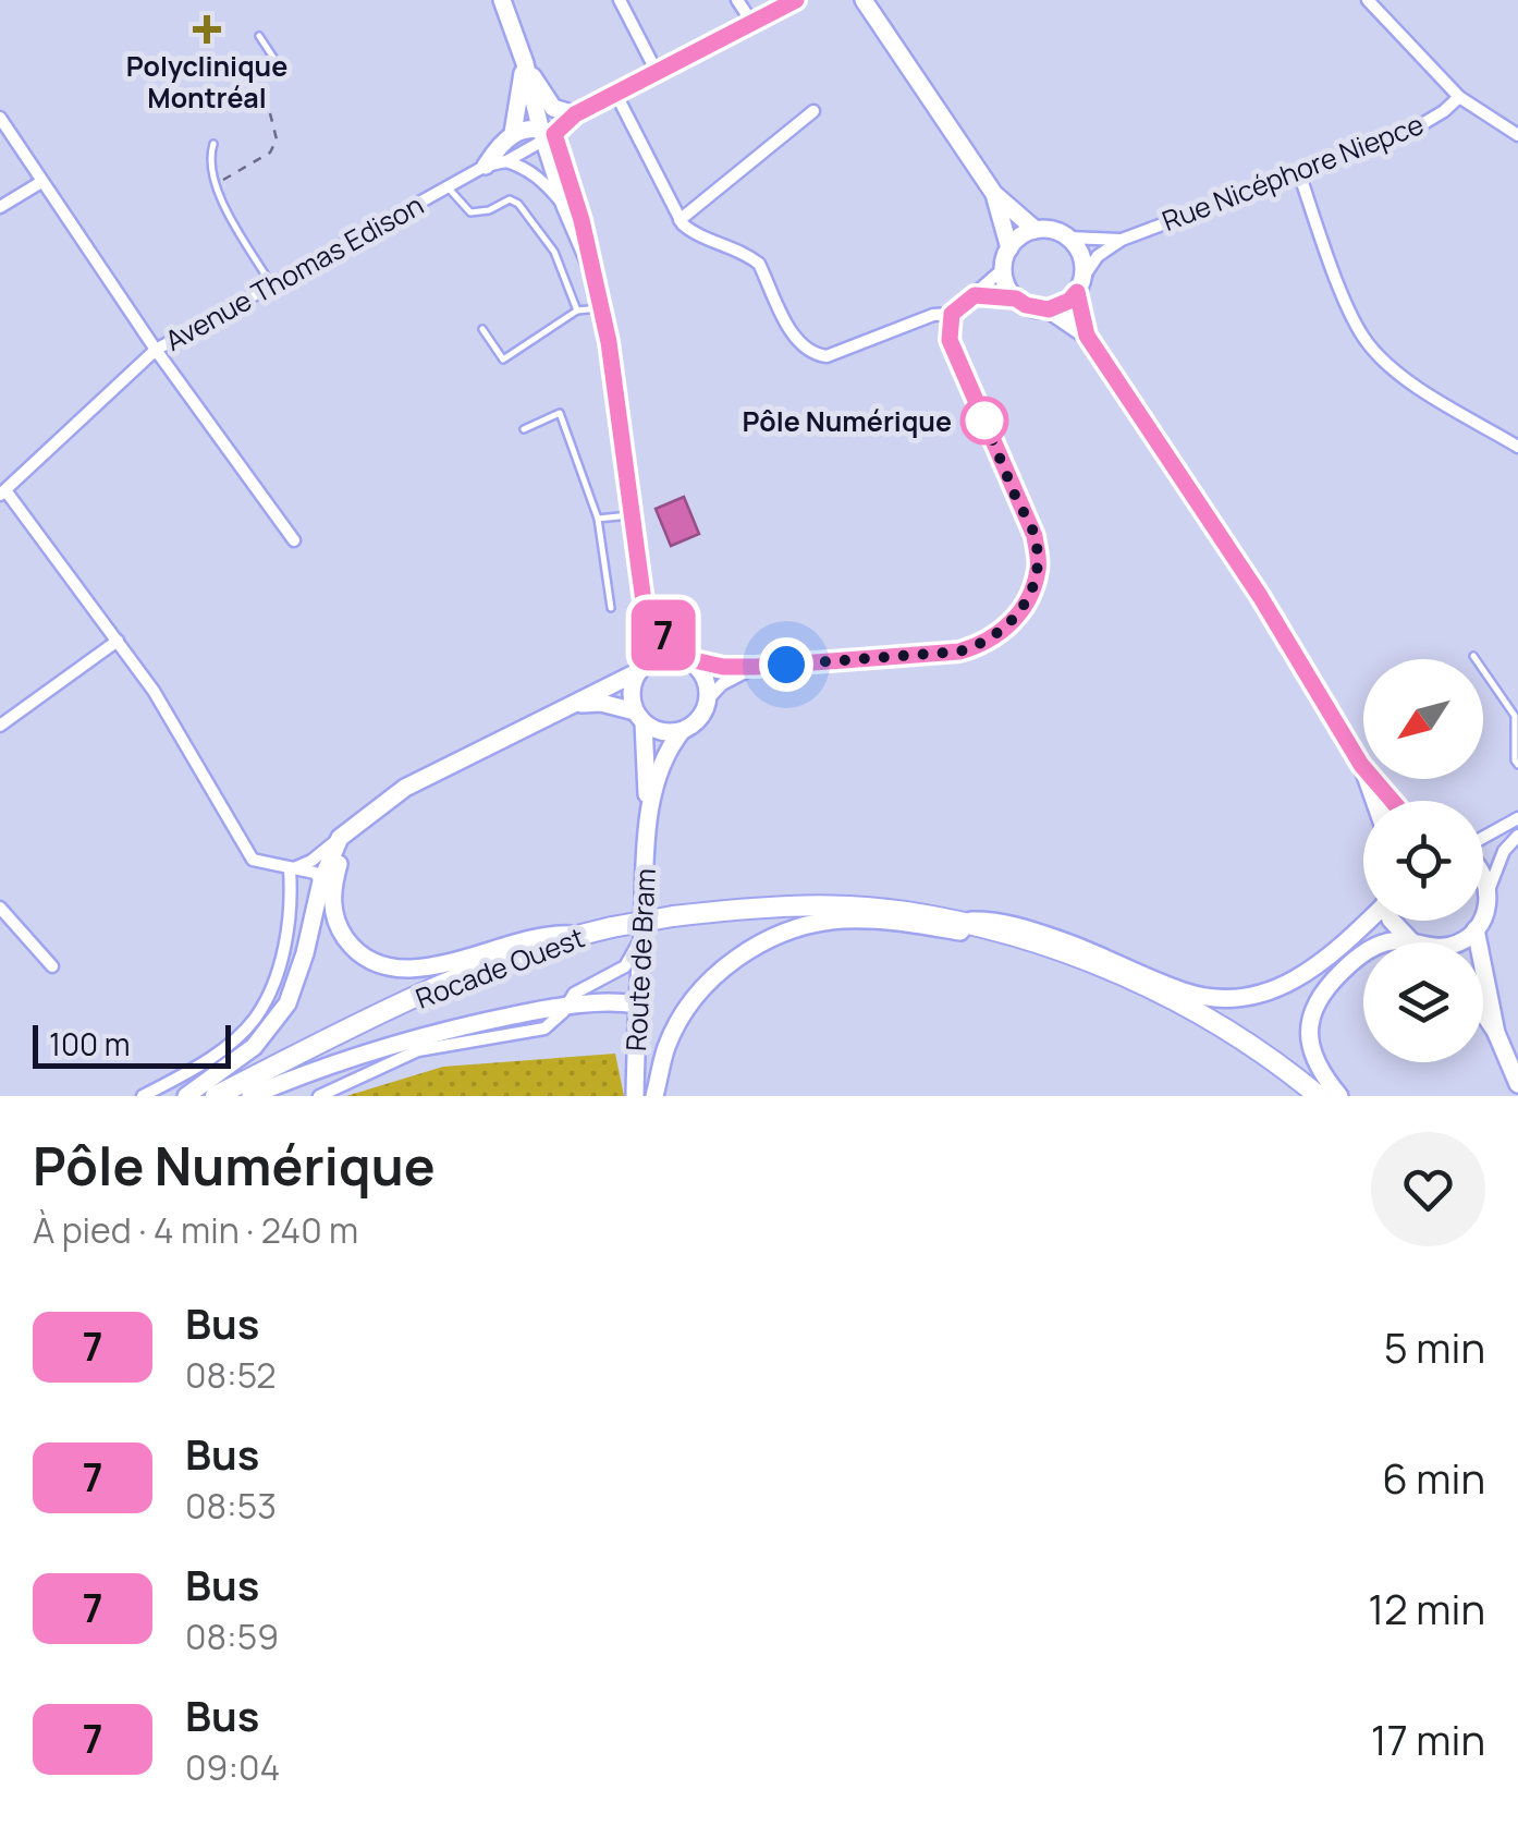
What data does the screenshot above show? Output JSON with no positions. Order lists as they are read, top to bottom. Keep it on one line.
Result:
{"streets":{"main road":["Route de Bram","Rocade Ouest"],"street":["Rue Nicéphore Niepce","Avenue Thomas Edison"]},"crossings":[["Avenue Thomas Edison","Route de Bram"]],"places":{"health":["Polyclinique Montréal"],"other":["Pôle Numérique"]},"lines":["bus line 7"],"scale_bar":"100 m","north":"bottom left","page":{"on_map":"7","scale":"100 m","heading":["Pôle Numérique","À pied · 4 min · 240 m"],"list":[{"mark":"7","name":"Bus","note":"08:52","value":"5 min"},{"mark":"7","name":"Bus","note":"08:53","value":"6 min"},{"mark":"7","name":"Bus","note":"08:59","value":"12 min"},{"mark":"7","name":"Bus","note":"09:04","value":"17 min"}]}}
